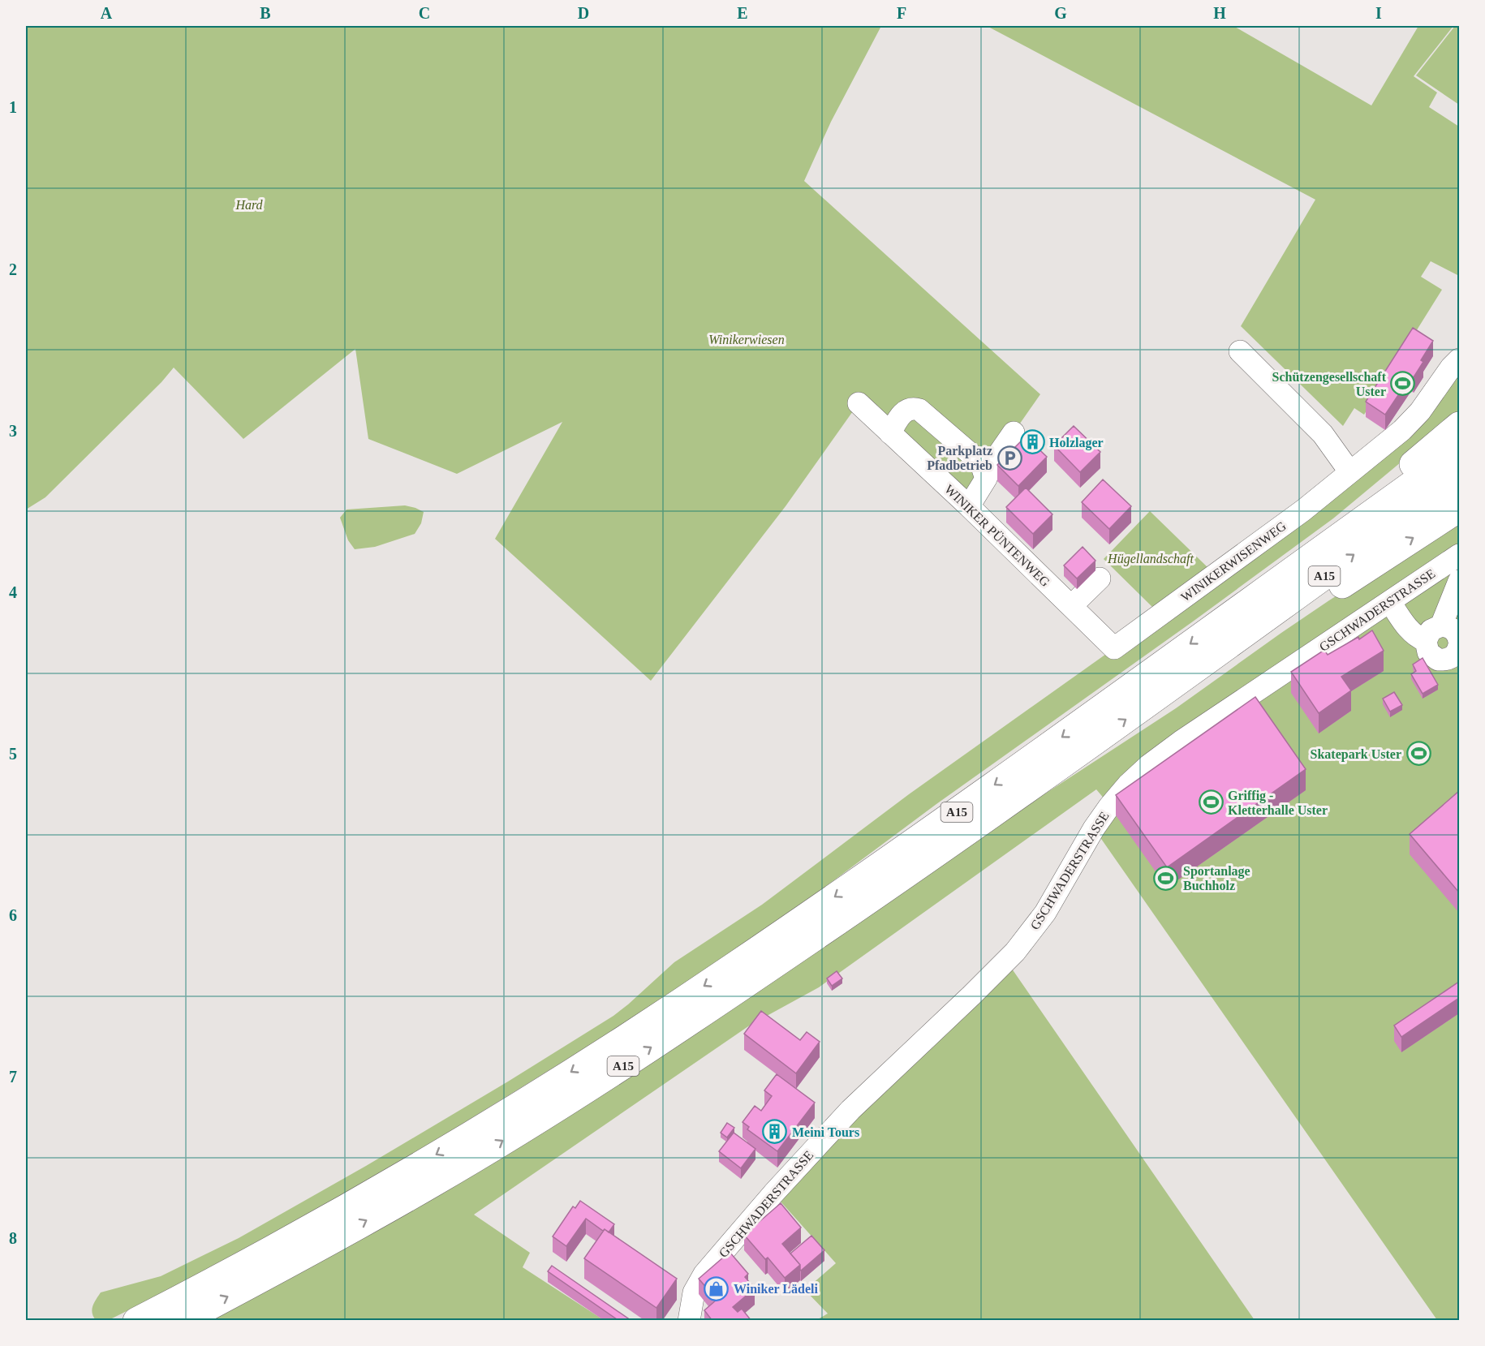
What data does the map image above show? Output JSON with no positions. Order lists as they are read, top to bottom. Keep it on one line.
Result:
{"streets":{"highway":["A15"],"street":["WINIKER PÜNTENWEG","WINIKERWISENWEG","GSCHWADERSTRASSE"]},"crossings":[["WINIKER PÜNTENWEG","WINIKERWISENWEG"]],"parks":["Hard","Winikerwiesen","Hügellandschaft"],"places":{"sports":["Schützengesellschaft Uster","Skatepark Uster","Griffig - Kletterhalle Uster","Sportanlage Buchholz"],"building":["Holzlager","Meini Tours"],"parking":["Parkplatz Pfadbetrieb"],"shop":["Winiker Lädeli"]},"grid":{"columns":["A","B","C","D","E","F","G","H","I"],"rows":["1","2","3","4","5","6","7","8"]}}
